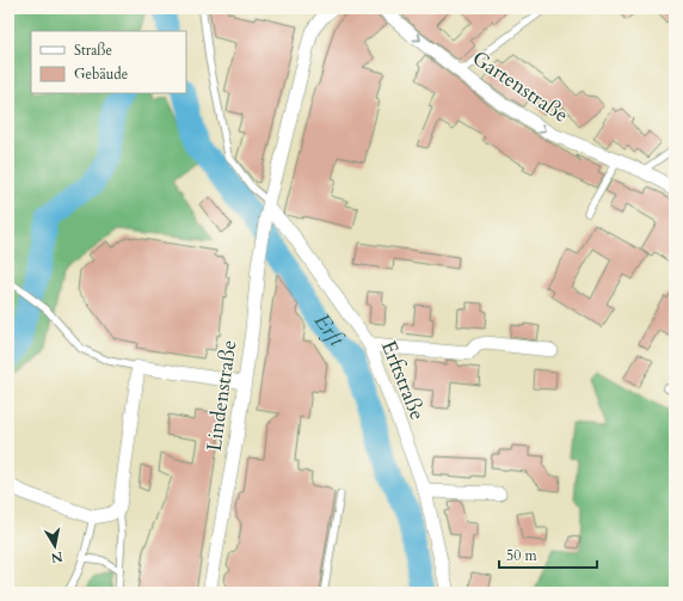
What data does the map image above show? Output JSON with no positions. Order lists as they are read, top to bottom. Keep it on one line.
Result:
{"streets":{"street":["Gartenstraße","Erftstraße","Lindenstraße"]},"crossings":[["Erftstraße","Lindenstraße"]],"one_way":["Gartenstraße"],"water":["Erft"],"legend":["Straße","Gebäude"],"scale_bar":"50 m","north":"bottom"}
